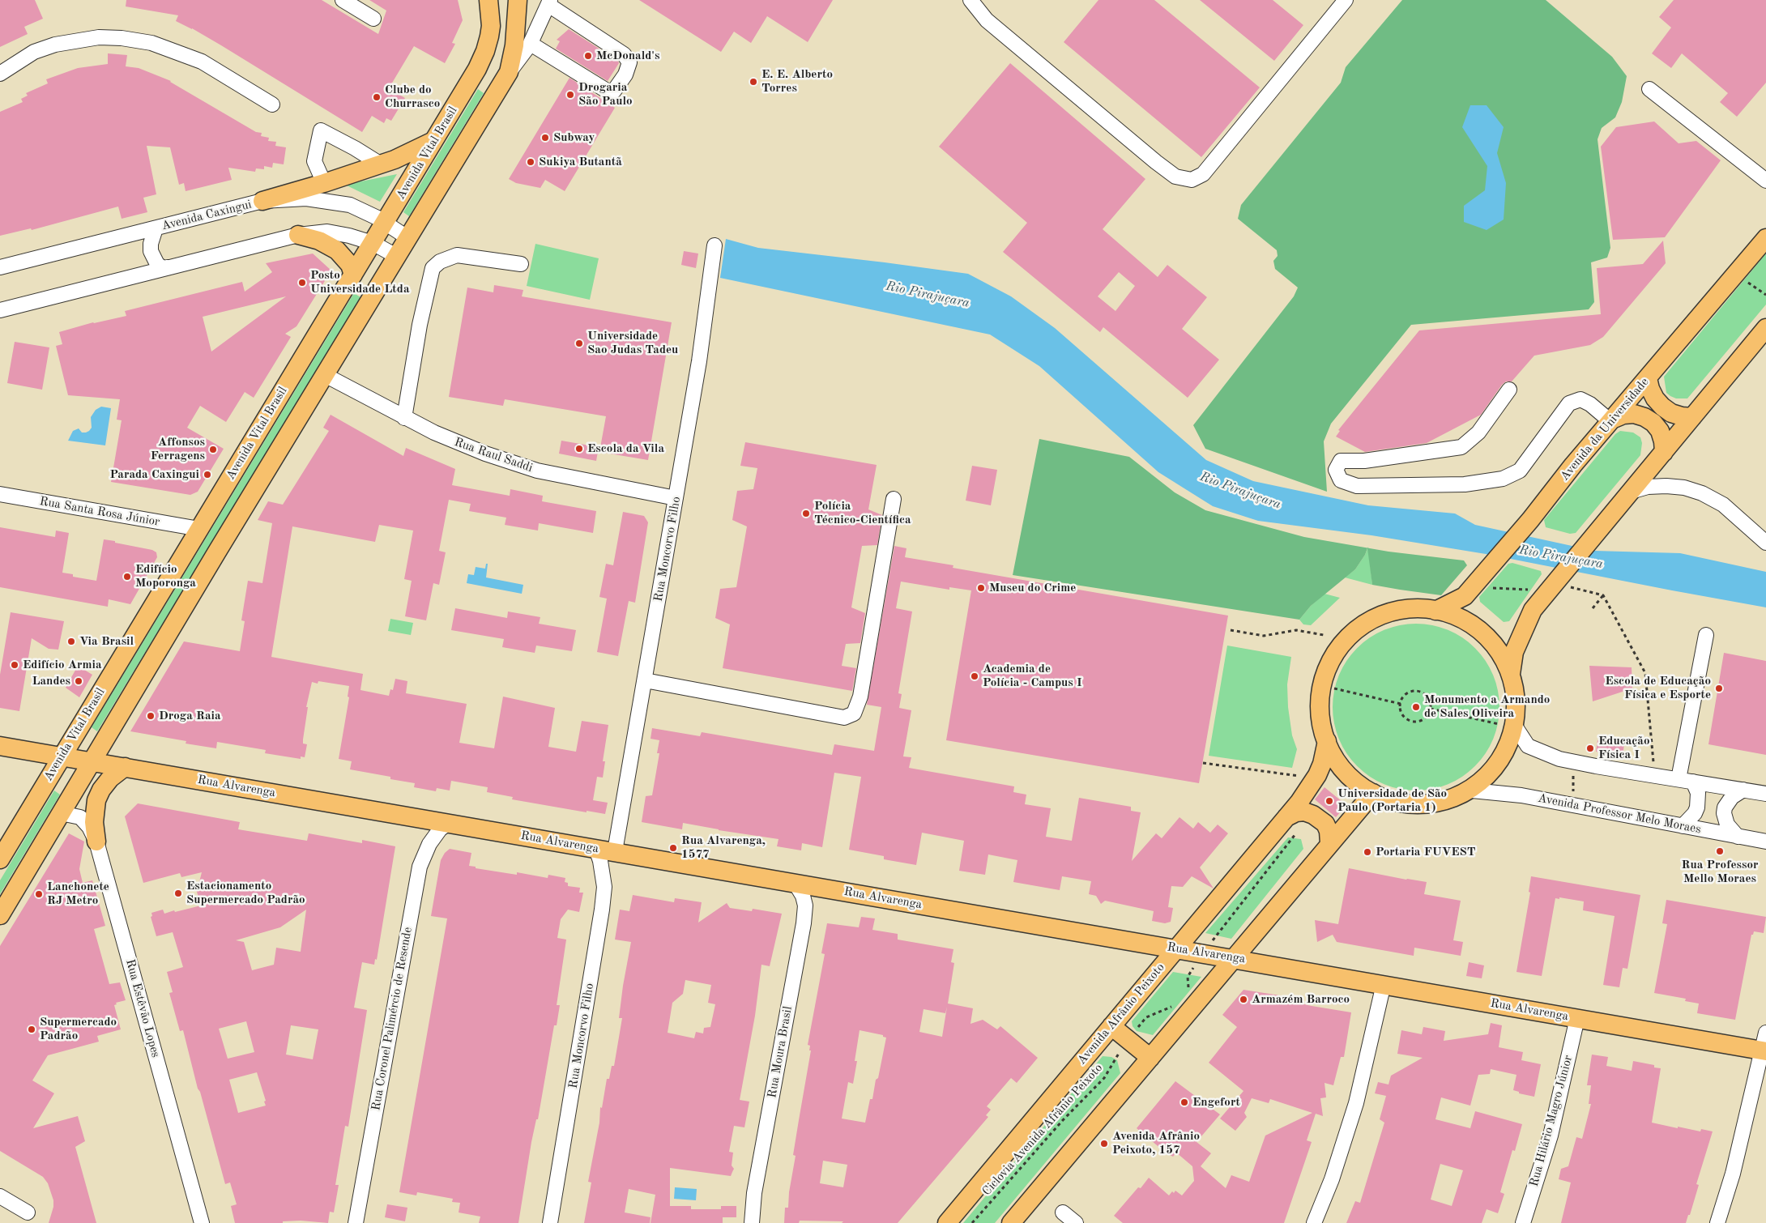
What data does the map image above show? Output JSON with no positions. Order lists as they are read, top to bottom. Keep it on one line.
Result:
{"streets":{"main road":["Avenida Vital Brasil","Avenida da Universidade","Rua Alvarenga","Avenida Afrânio Peixoto"],"street":["Avenida Caxingui","Rua Raul Saddi","Rua Santa Rosa Júnior","Rua Moncorvo Filho","Avenida Professor Melo Moraes","Rua Estêvão Lopes","Rua Coronel Palimércio de Resende","Rua Moura Brasil","Rua Hilário Magro Júnior"],"path":["Ciclovia Avenida Afrânio Peixoto"]},"crossings":[["Avenida Vital Brasil","Avenida Caxingui"],["Avenida Vital Brasil","Rua Santa Rosa Júnior"],["Avenida Vital Brasil","Rua Alvarenga"],["Rua Raul Saddi","Rua Moncorvo Filho"],["Rua Moncorvo Filho","Rua Alvarenga"],["Rua Alvarenga","Avenida Afrânio Peixoto"],["Rua Alvarenga","Rua Coronel Palimércio de Resende"],["Rua Alvarenga","Rua Moura Brasil"],["Rua Alvarenga","Rua Hilário Magro Júnior"]],"water":["Rio Pirajuçara"],"places":["McDonald's","E. E. Alberto Torres","Drogaria São Paulo","Clube do Churrasco","Subway","Sukiya Butantã","Posto Universidade Ltda","Universidade Sao Judas Tadeu","Escola da Vila","Affonsos Ferragens","Parada Caxingui","Polícia Técnico-Científica","Edifício Moporonga","Museu do Crime","Via Brasil","Edifício Armia","Academia de Polícia - Campus I","Landes","Escola de Educação Física e Esporte","Monumento a Armando de Sales Oliveira","Droga Raia","Educação Física I","Universidade de São Paulo (Portaria 1)","Rua Alvarenga, 1577","Rua Professor Mello Moraes","Portaria FUVEST","Estacionamento Supermercado Padrão","Lanchonete RJ Metro","Armazém Barroco","Supermercado Padrão","Engefort","Avenida Afrânio Peixoto, 157"]}
